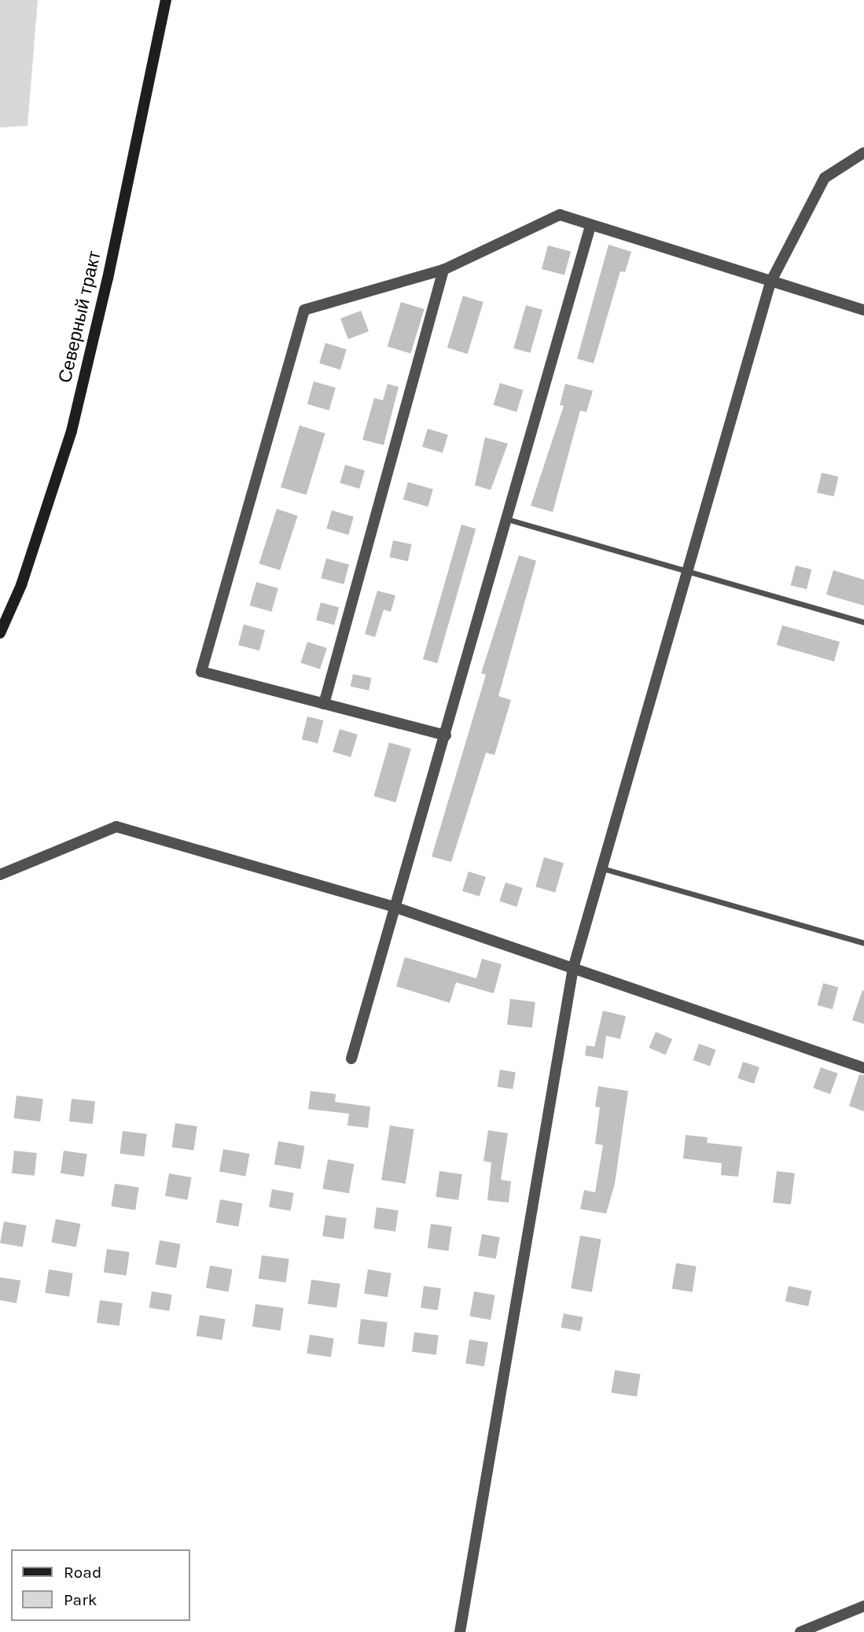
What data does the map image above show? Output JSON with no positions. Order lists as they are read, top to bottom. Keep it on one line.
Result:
{"streets":{"main road":["Северный тракт"]},"legend":["Road","Park"]}
